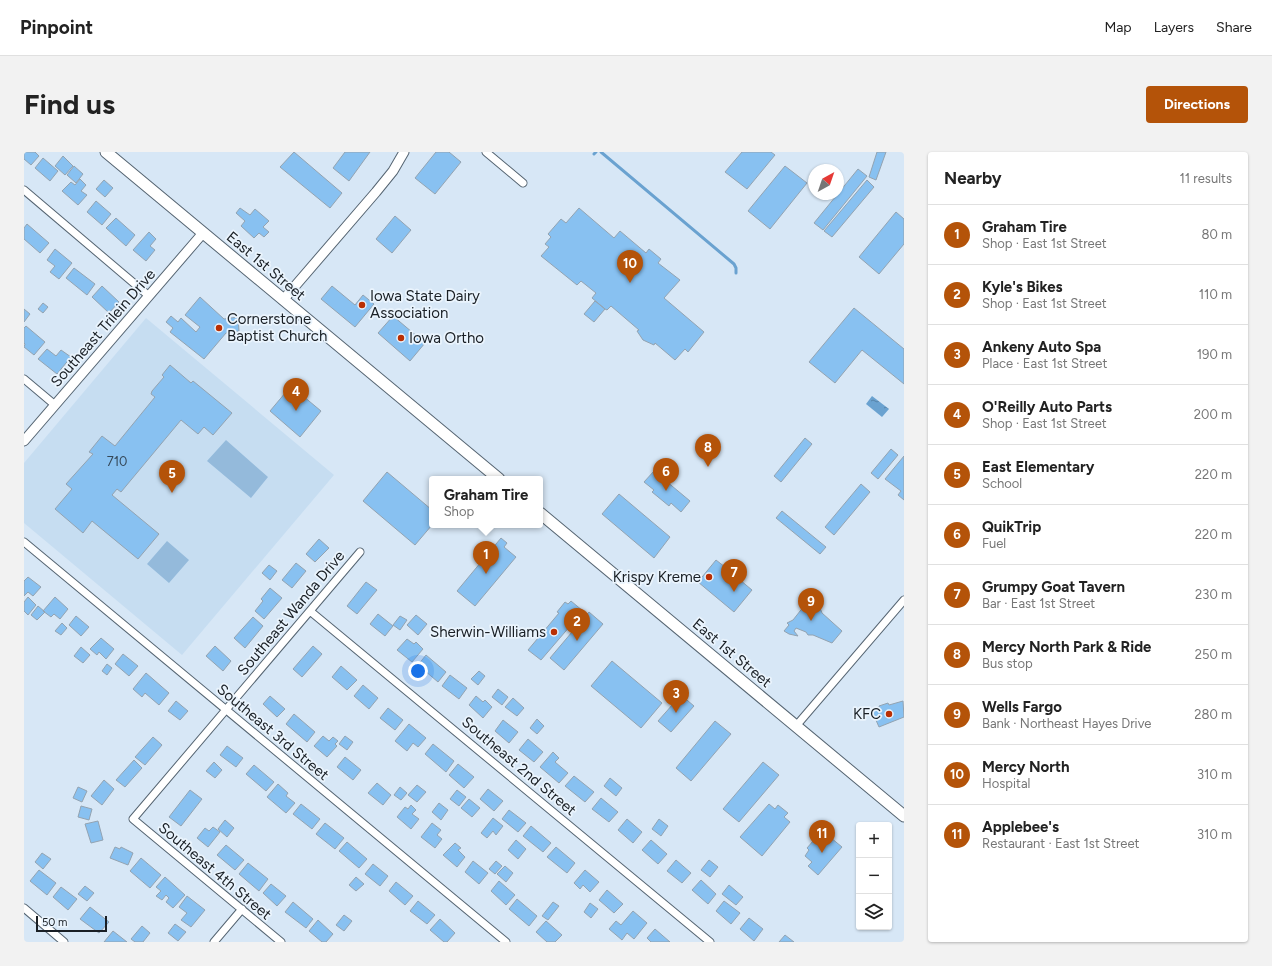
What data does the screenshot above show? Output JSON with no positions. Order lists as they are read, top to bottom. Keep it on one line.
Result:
{"streets":{"main road":["East 1st Street"],"street":["Southeast Trilein Drive","Southeast Wanda Drive","Southeast 3rd Street","Southeast 2nd Street","Southeast 4th Street"]},"crossings":[["East 1st Street","Southeast Trilein Drive"],["Southeast Wanda Drive","Southeast 3rd Street"],["Southeast Wanda Drive","Southeast 2nd Street"],["Southeast Wanda Drive","Southeast 4th Street"]],"places":["Iowa State Dairy Association","Cornerstone Baptist Church","Iowa Ortho","Krispy Kreme","Sherwin-Williams","KFC"],"house_numbers":["710"],"scale_bar":"50 m","north":"top right","page":{"header":"Pinpoint","nav":["Map","Layers","Share"],"buttons":"Directions","title":"Find us","heading":["Nearby","11 results"],"list":[{"mark":"1","name":"Graham Tire","note":"Shop · East 1st Street","value":"80 m"},{"mark":"2","name":"Kyle's Bikes","note":"Shop · East 1st Street","value":"110 m"},{"mark":"3","name":"Ankeny Auto Spa","note":"Place · East 1st Street","value":"190 m"},{"mark":"4","name":"O'Reilly Auto Parts","note":"Shop · East 1st Street","value":"200 m"},{"mark":"5","name":"East Elementary","note":"School","value":"220 m"},{"mark":"6","name":"QuikTrip","note":"Fuel","value":"220 m"},{"mark":"7","name":"Grumpy Goat Tavern","note":"Bar · East 1st Street","value":"230 m"},{"mark":"8","name":"Mercy North Park & Ride","note":"Bus stop","value":"250 m"},{"mark":"9","name":"Wells Fargo","note":"Bank · Northeast Hayes Drive","value":"280 m"},{"mark":"10","name":"Mercy North","note":"Hospital","value":"310 m"},{"mark":"11","name":"Applebee's","note":"Restaurant · East 1st Street","value":"310 m"}],"pins":["10","4","8","6","5","1","7","9","2","3","11"],"popup":["Graham Tire","Shop"],"map_buttons":["+","−"],"scale":"50 m"}}
